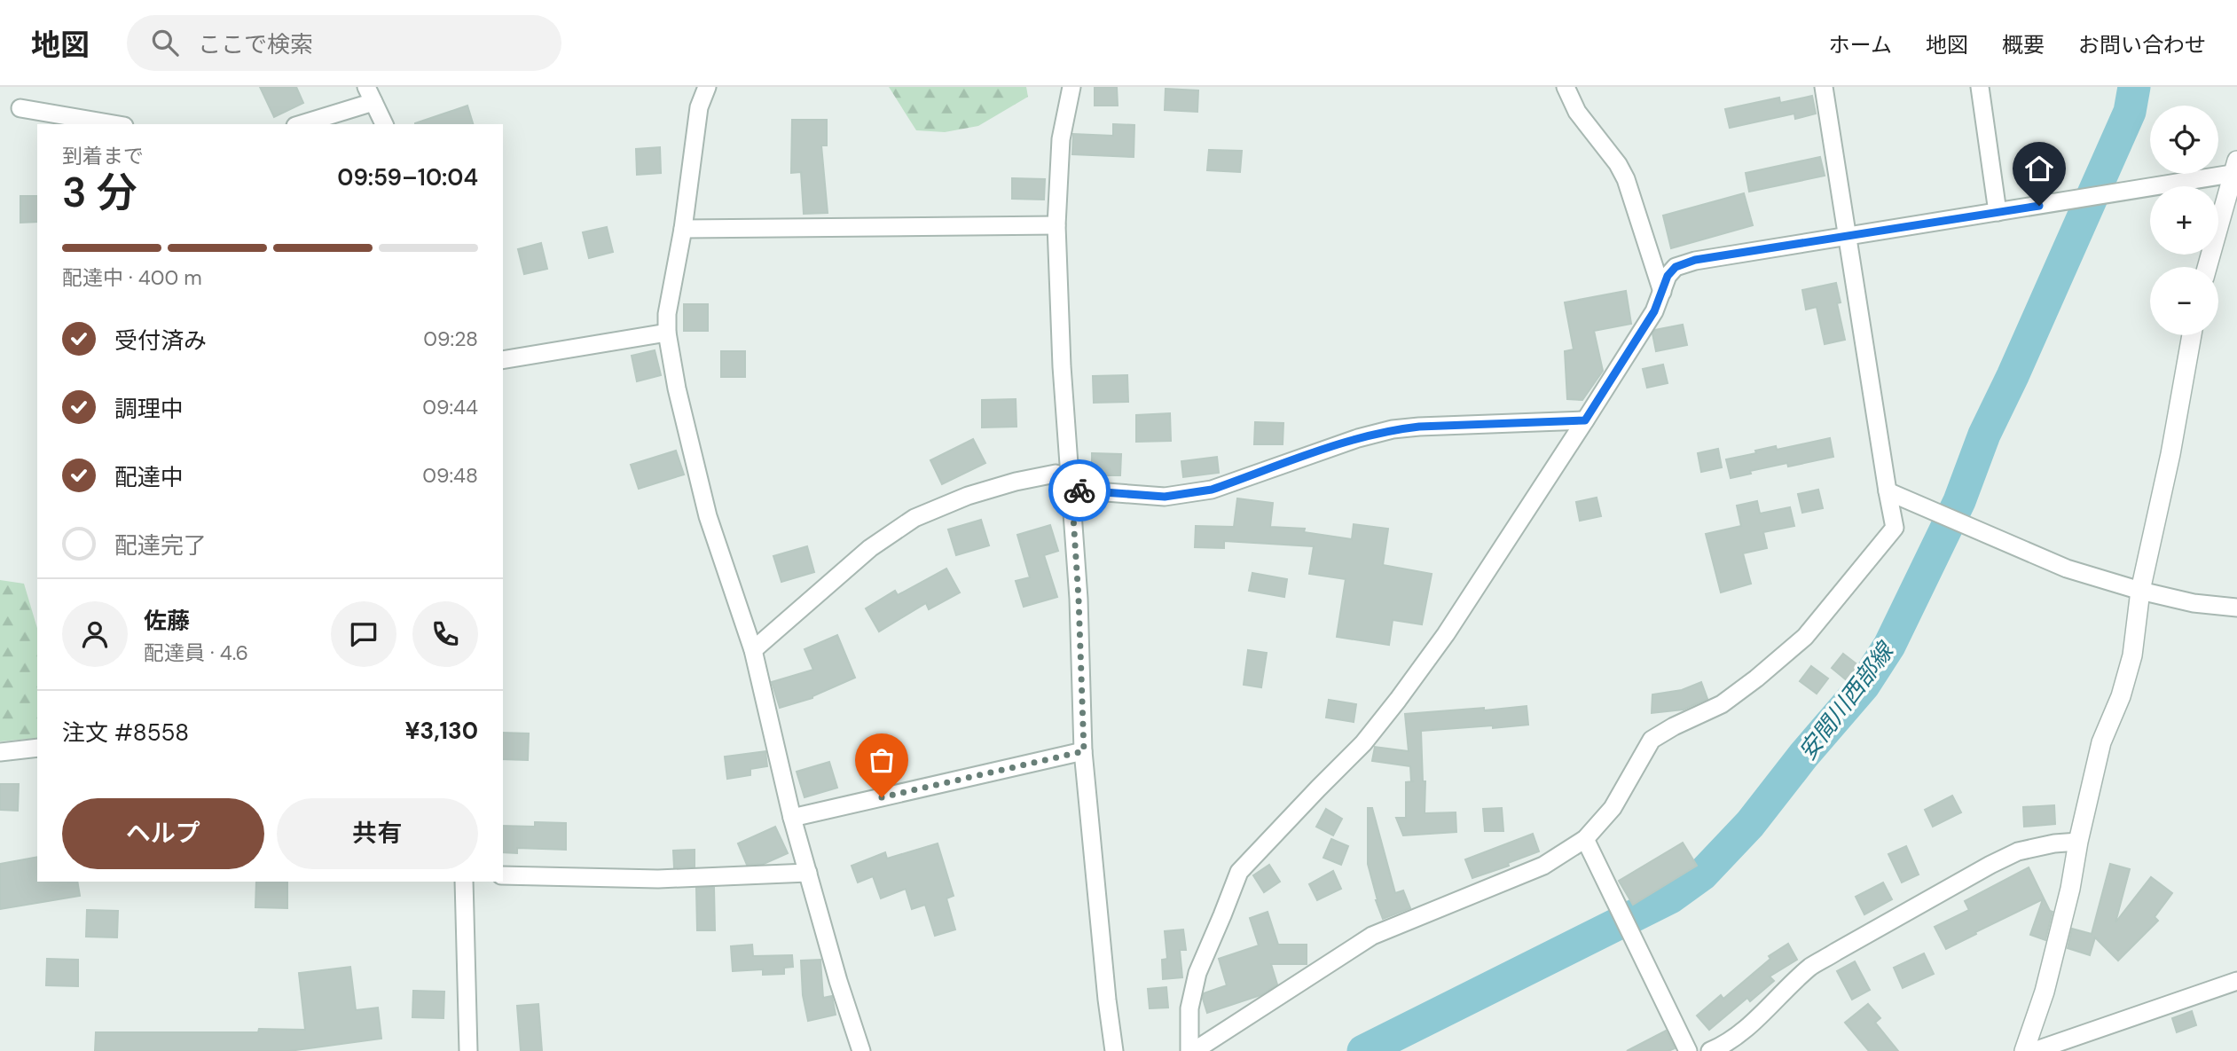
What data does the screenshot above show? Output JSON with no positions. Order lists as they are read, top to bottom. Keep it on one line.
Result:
{"water":["安間川西部線"],"page":{"header":"地図","search":"ここで検索","nav":["ホーム","地図","概要","お問い合わせ"],"map_buttons":["+","−"],"heading":["3 分","到着まで","09:59–10:04"],"panel":["佐藤","配達員 · 4.6","注文 #8558","¥3,130"],"bar":"配達中 · 400 m","list":[["受付済み","09:28"],["調理中","09:44"],["配達中","09:48"],"配達完了"],"buttons":["ヘルプ","共有"]}}
